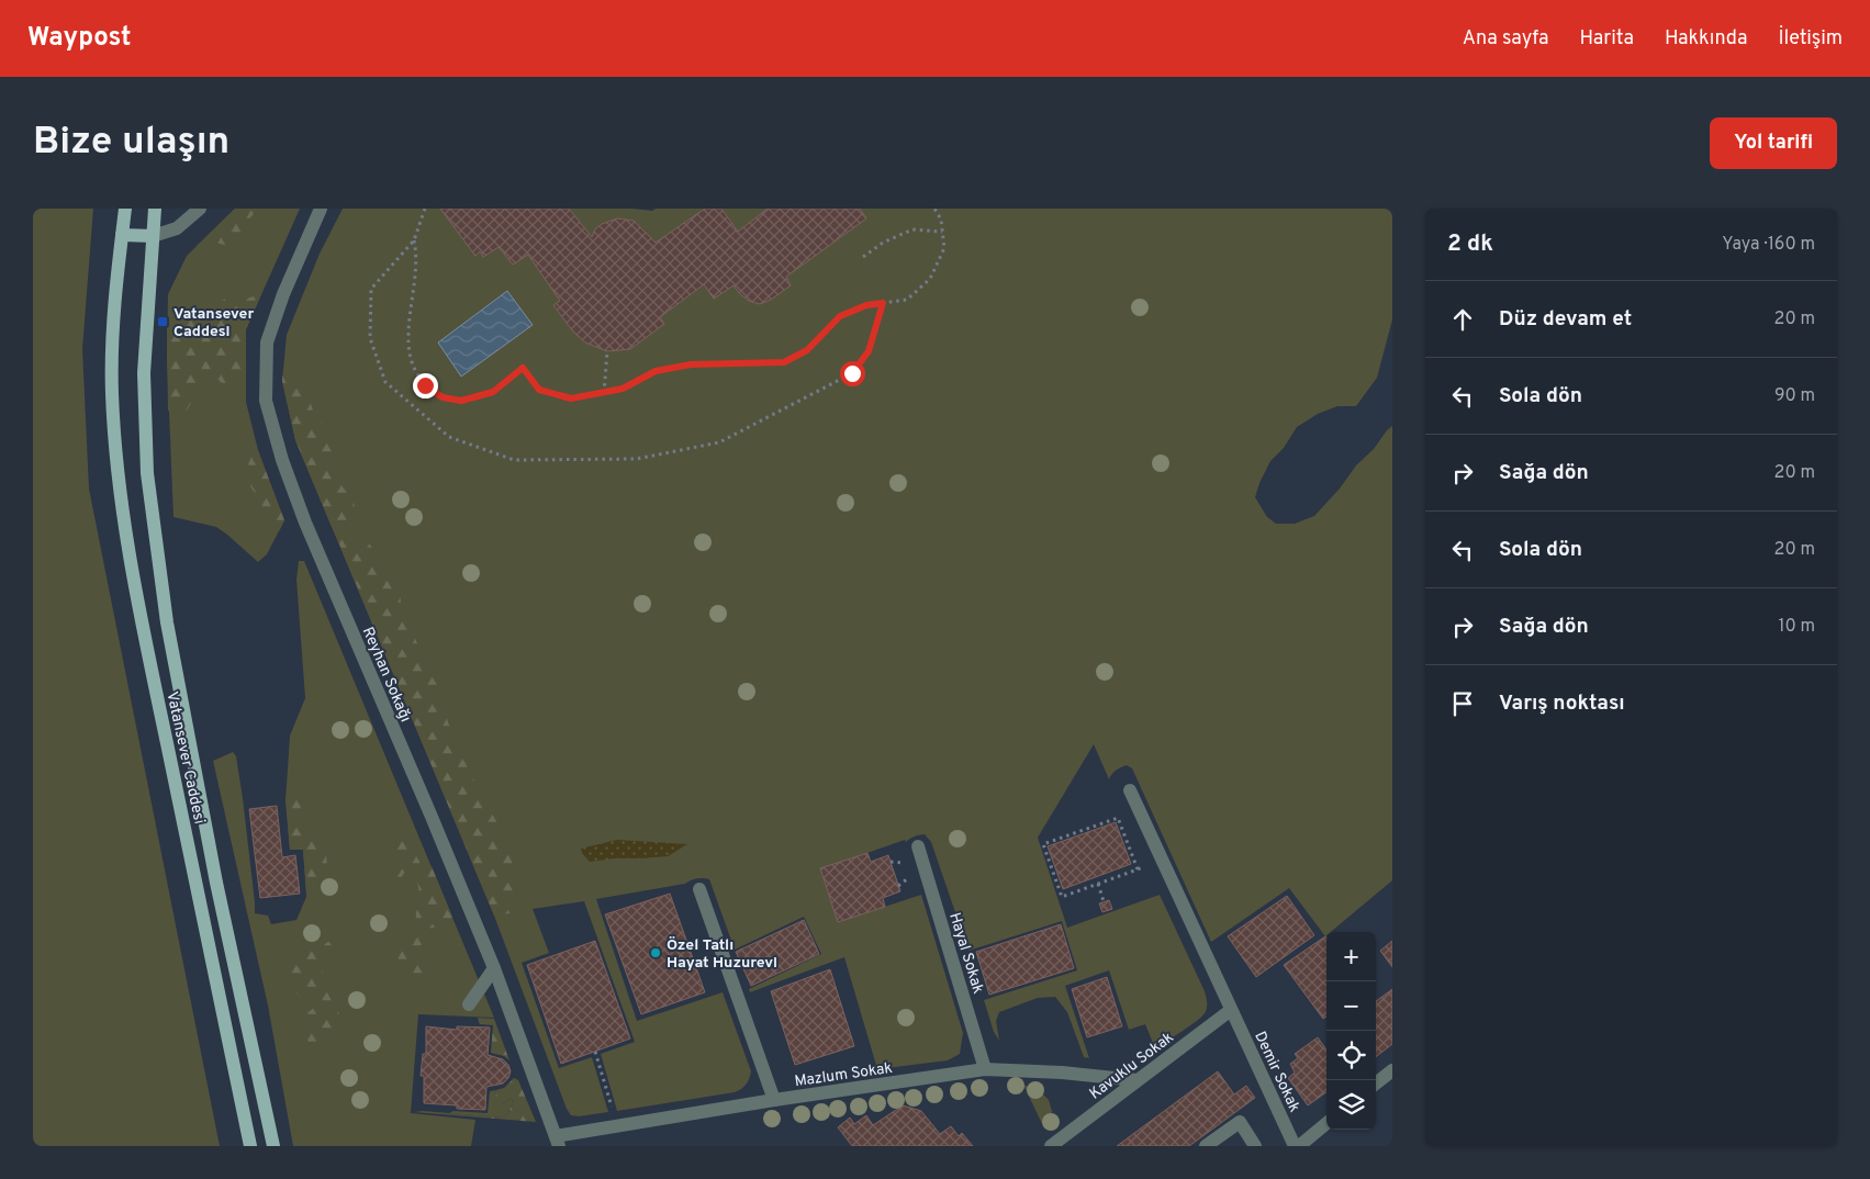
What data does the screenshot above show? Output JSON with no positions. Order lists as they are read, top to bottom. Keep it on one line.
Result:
{"streets":{"main road":["Vatansever Caddesi"],"street":["Reyhan Sokağı","Hayal Sokak","Kavuklu Sokak","Demir Sokak","Mazlum Sokak"]},"crossings":[["Reyhan Sokağı","Mazlum Sokak"],["Hayal Sokak","Mazlum Sokak"],["Kavuklu Sokak","Demir Sokak"],["Kavuklu Sokak","Mazlum Sokak"]],"places":{"transit":["Vatansever Caddesi"],"other":["Özel Tatlı Hayat Huzurevi"]},"page":{"header":"Waypost","nav":["Ana sayfa","Harita","Hakkında","İletişim"],"buttons":"Yol tarifi","title":"Bize ulaşın","heading":["2 dk","Yaya · 160 m"],"list":[["Düz devam et","20 m"],["Sola dön","90 m"],["Sağa dön","20 m"],["Sola dön","20 m"],["Sağa dön","10 m"],"Varış noktası"],"map_buttons":["+","−"]}}
